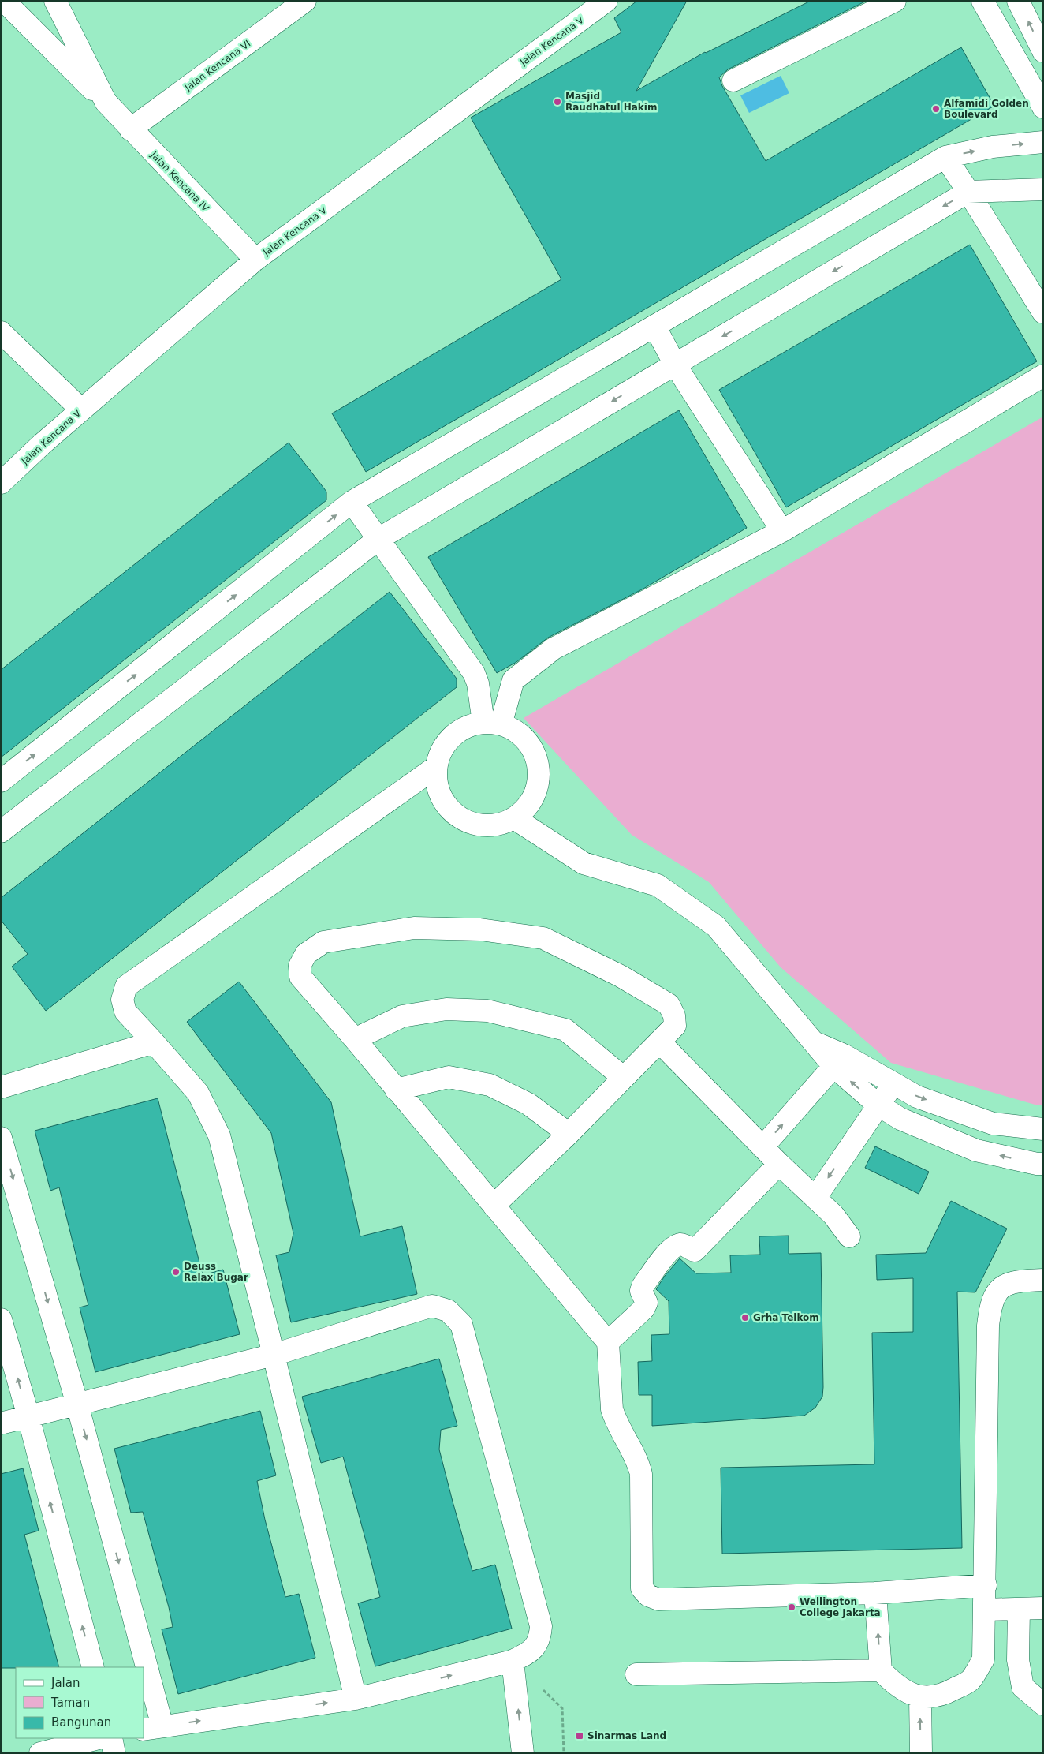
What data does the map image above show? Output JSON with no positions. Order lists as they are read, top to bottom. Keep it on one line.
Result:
{"streets":{"street":["Jalan Kencana V","Jalan Kencana VI","Jalan Kencana IV"]},"crossings":[["Jalan Kencana V","Jalan Kencana IV"],["Jalan Kencana VI","Jalan Kencana IV"]],"places":{"other":["Masjid Raudhatul Hakim","Alfamidi Golden Boulevard","Deuss Relax Bugar","Grha Telkom","Wellington College Jakarta"],"transit":["Sinarmas Land"]},"legend":["Jalan","Taman","Bangunan"]}
